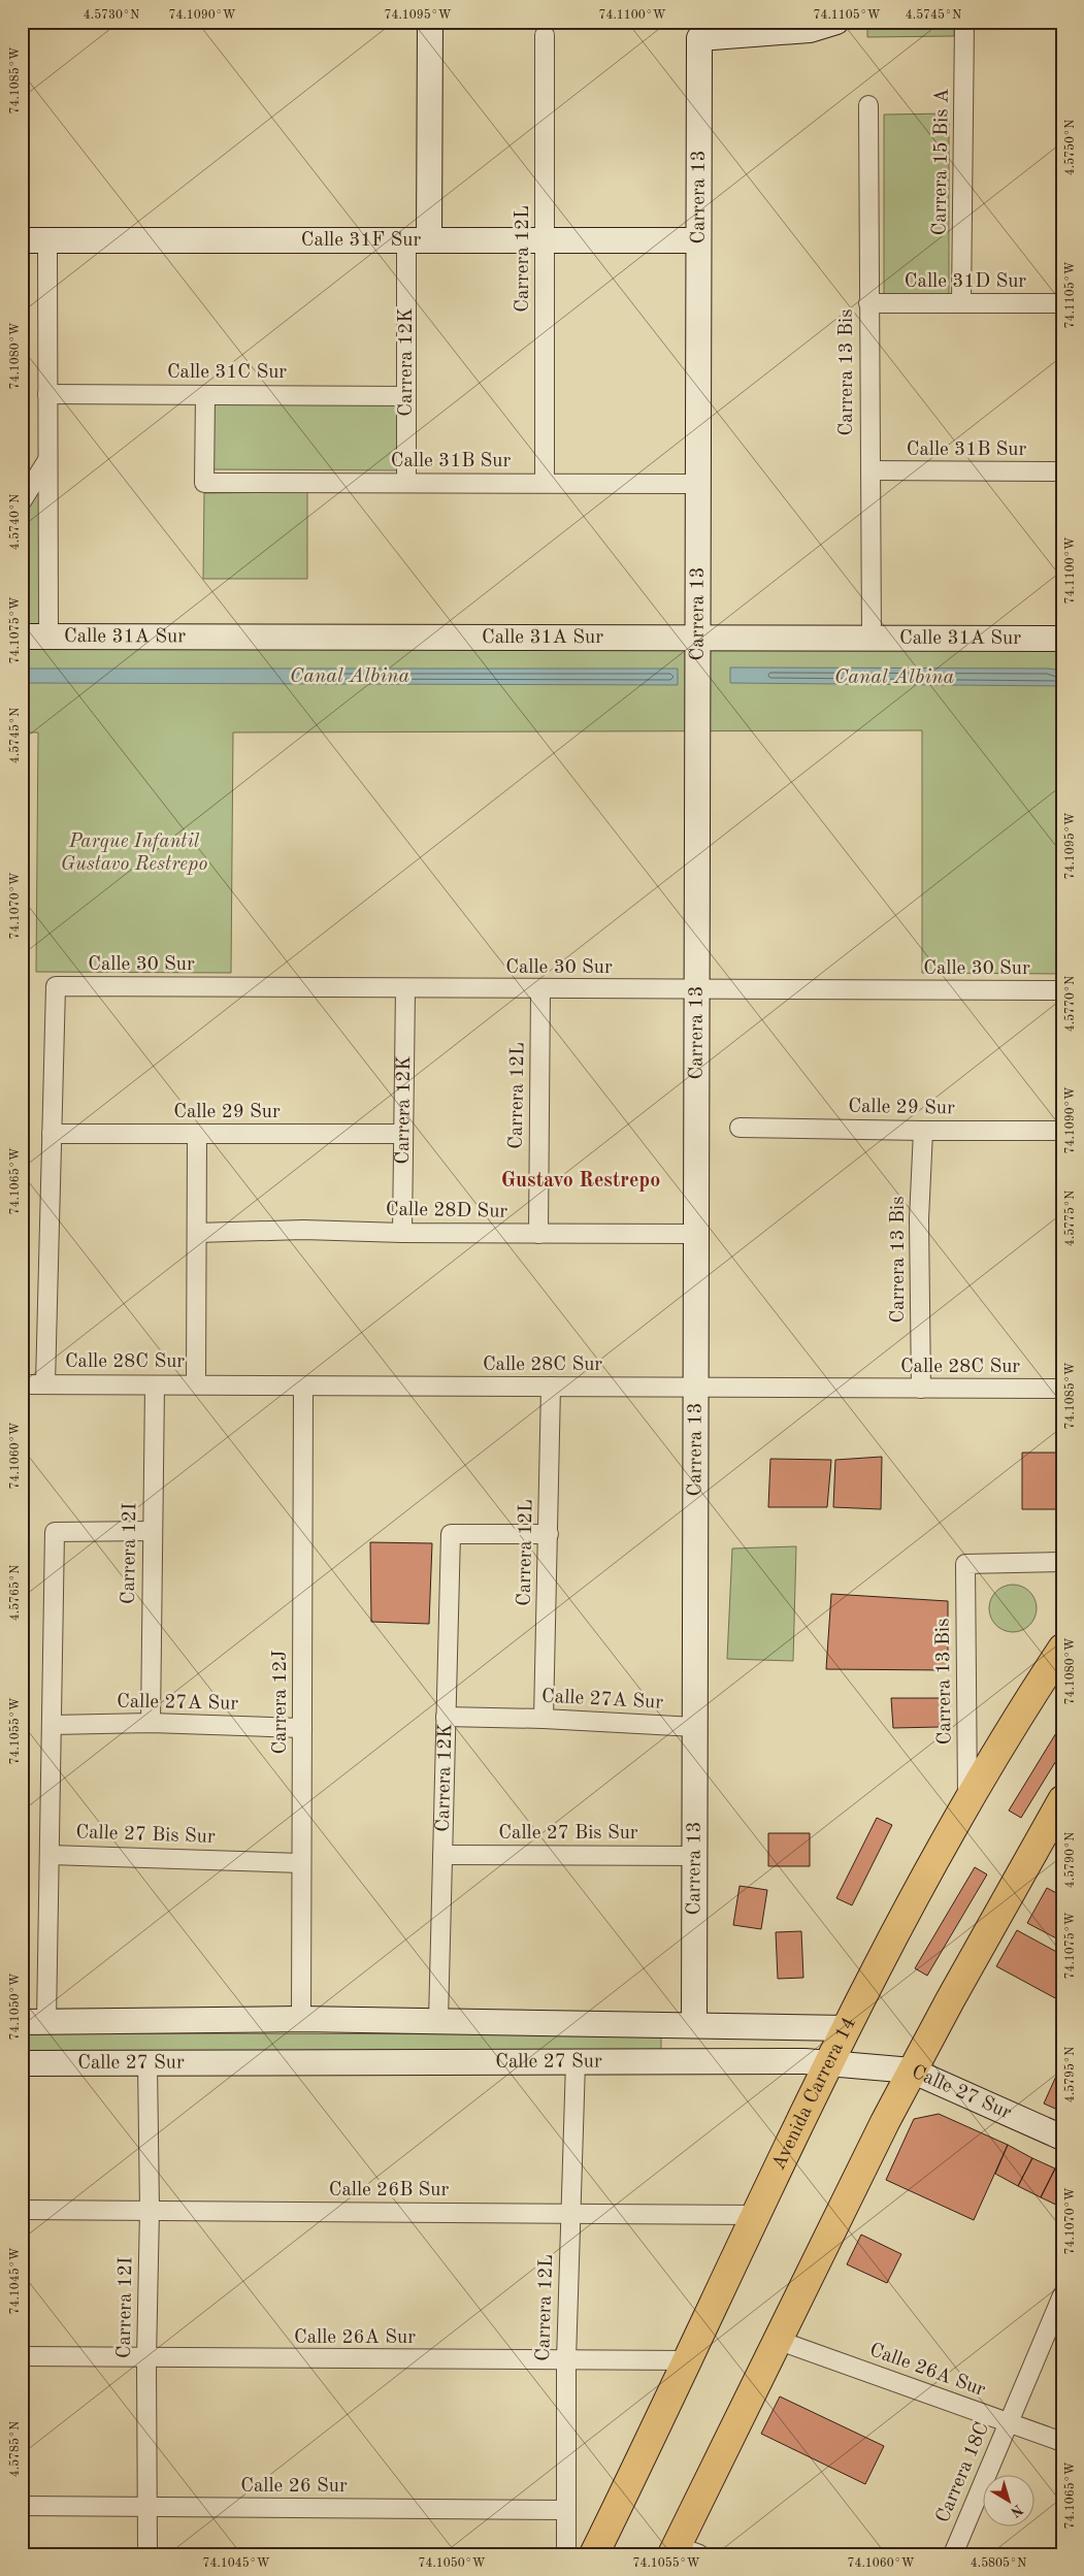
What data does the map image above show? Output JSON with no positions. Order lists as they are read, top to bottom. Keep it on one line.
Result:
{"streets":{"main road":["Avenida Carrera 14"],"street":["Carrera 15 Bis A","Carrera 13","Calle 31F Sur","Carrera 12L","Calle 31D Sur","Carrera 12K","Calle 31C Sur","Carrera 13 Bis","Calle 31B Sur","Calle 31A Sur","Calle 30 Sur","Calle 29 Sur","Calle 28D Sur","Calle 28C Sur","Carrera 12I","Calle 27A Sur","Carrera 12J","Calle 27 Bis Sur","Calle 27 Sur","Calle 26B Sur","Calle 26A Sur","Carrera 18C","Calle 26 Sur"]},"crossings":[["Carrera 15 Bis A","Calle 31D Sur"],["Carrera 13","Calle 31F Sur"],["Carrera 13","Calle 31B Sur"],["Carrera 13","Calle 31A Sur"],["Carrera 13","Calle 30 Sur"],["Carrera 13","Calle 28D Sur"],["Carrera 13","Calle 28C Sur"],["Carrera 13","Calle 27A Sur"],["Carrera 13","Calle 27 Bis Sur"],["Carrera 13","Calle 27 Sur"],["Calle 31F Sur","Carrera 12L"],["Calle 31F Sur","Carrera 12K"],["Carrera 12L","Carrera 12K"],["Carrera 12L","Calle 31B Sur"],["Carrera 12L","Calle 30 Sur"],["Carrera 12L","Calle 28D Sur"],["Carrera 12L","Calle 28C Sur"],["Carrera 12L","Calle 27A Sur"],["Carrera 12L","Calle 27 Sur"],["Carrera 12L","Calle 26B Sur"],["Carrera 12L","Calle 26A Sur"],["Carrera 12L","Calle 26 Sur"],["Calle 31D Sur","Carrera 13 Bis"],["Carrera 12K","Calle 31C Sur"],["Carrera 12K","Calle 31B Sur"],["Carrera 12K","Calle 30 Sur"],["Carrera 12K","Calle 29 Sur"],["Carrera 12K","Calle 28D Sur"],["Carrera 12K","Calle 27A Sur"],["Carrera 12K","Calle 27 Bis Sur"],["Carrera 12K","Calle 27 Sur"],["Calle 31C Sur","Calle 31B Sur"],["Carrera 13 Bis","Calle 31B Sur"],["Carrera 13 Bis","Calle 31A Sur"],["Carrera 13 Bis","Calle 29 Sur"],["Carrera 13 Bis","Calle 28C Sur"],["Carrera 13 Bis","Avenida Carrera 14"],["Calle 30 Sur","Calle 29 Sur"],["Calle 28C Sur","Carrera 12I"],["Calle 28C Sur","Carrera 12J"],["Carrera 12I","Calle 27A Sur"],["Carrera 12I","Calle 27 Sur"],["Carrera 12I","Calle 26B Sur"],["Carrera 12I","Calle 26A Sur"],["Carrera 12I","Calle 26 Sur"],["Calle 27A Sur","Carrera 12J"],["Carrera 12J","Calle 27 Bis Sur"],["Carrera 12J","Calle 27 Sur"],["Calle 27 Sur","Avenida Carrera 14"],["Avenida Carrera 14","Calle 26B Sur"],["Avenida Carrera 14","Calle 26A Sur"],["Calle 26A Sur","Carrera 18C"]],"districts":["Gustavo Restrepo"],"water":["Canal Albina"],"parks":["Parque Infantil Gustavo Restrepo"],"north":"bottom right","coordinates":["4.5730°N","74.1090°W","74.1095°W","74.1100°W","74.1105°W","4.5745°N","74.1085°W","4.5750°N","74.1080°W","4.5740°N","74.1075°W","74.1070°W","4.5770°N","74.1065°W","4.5775°N","74.1060°W","4.5765°N","74.1055°W","4.5790°N","74.1050°W","4.5795°N","74.1045°W","4.5785°N","4.5805°N"]}
